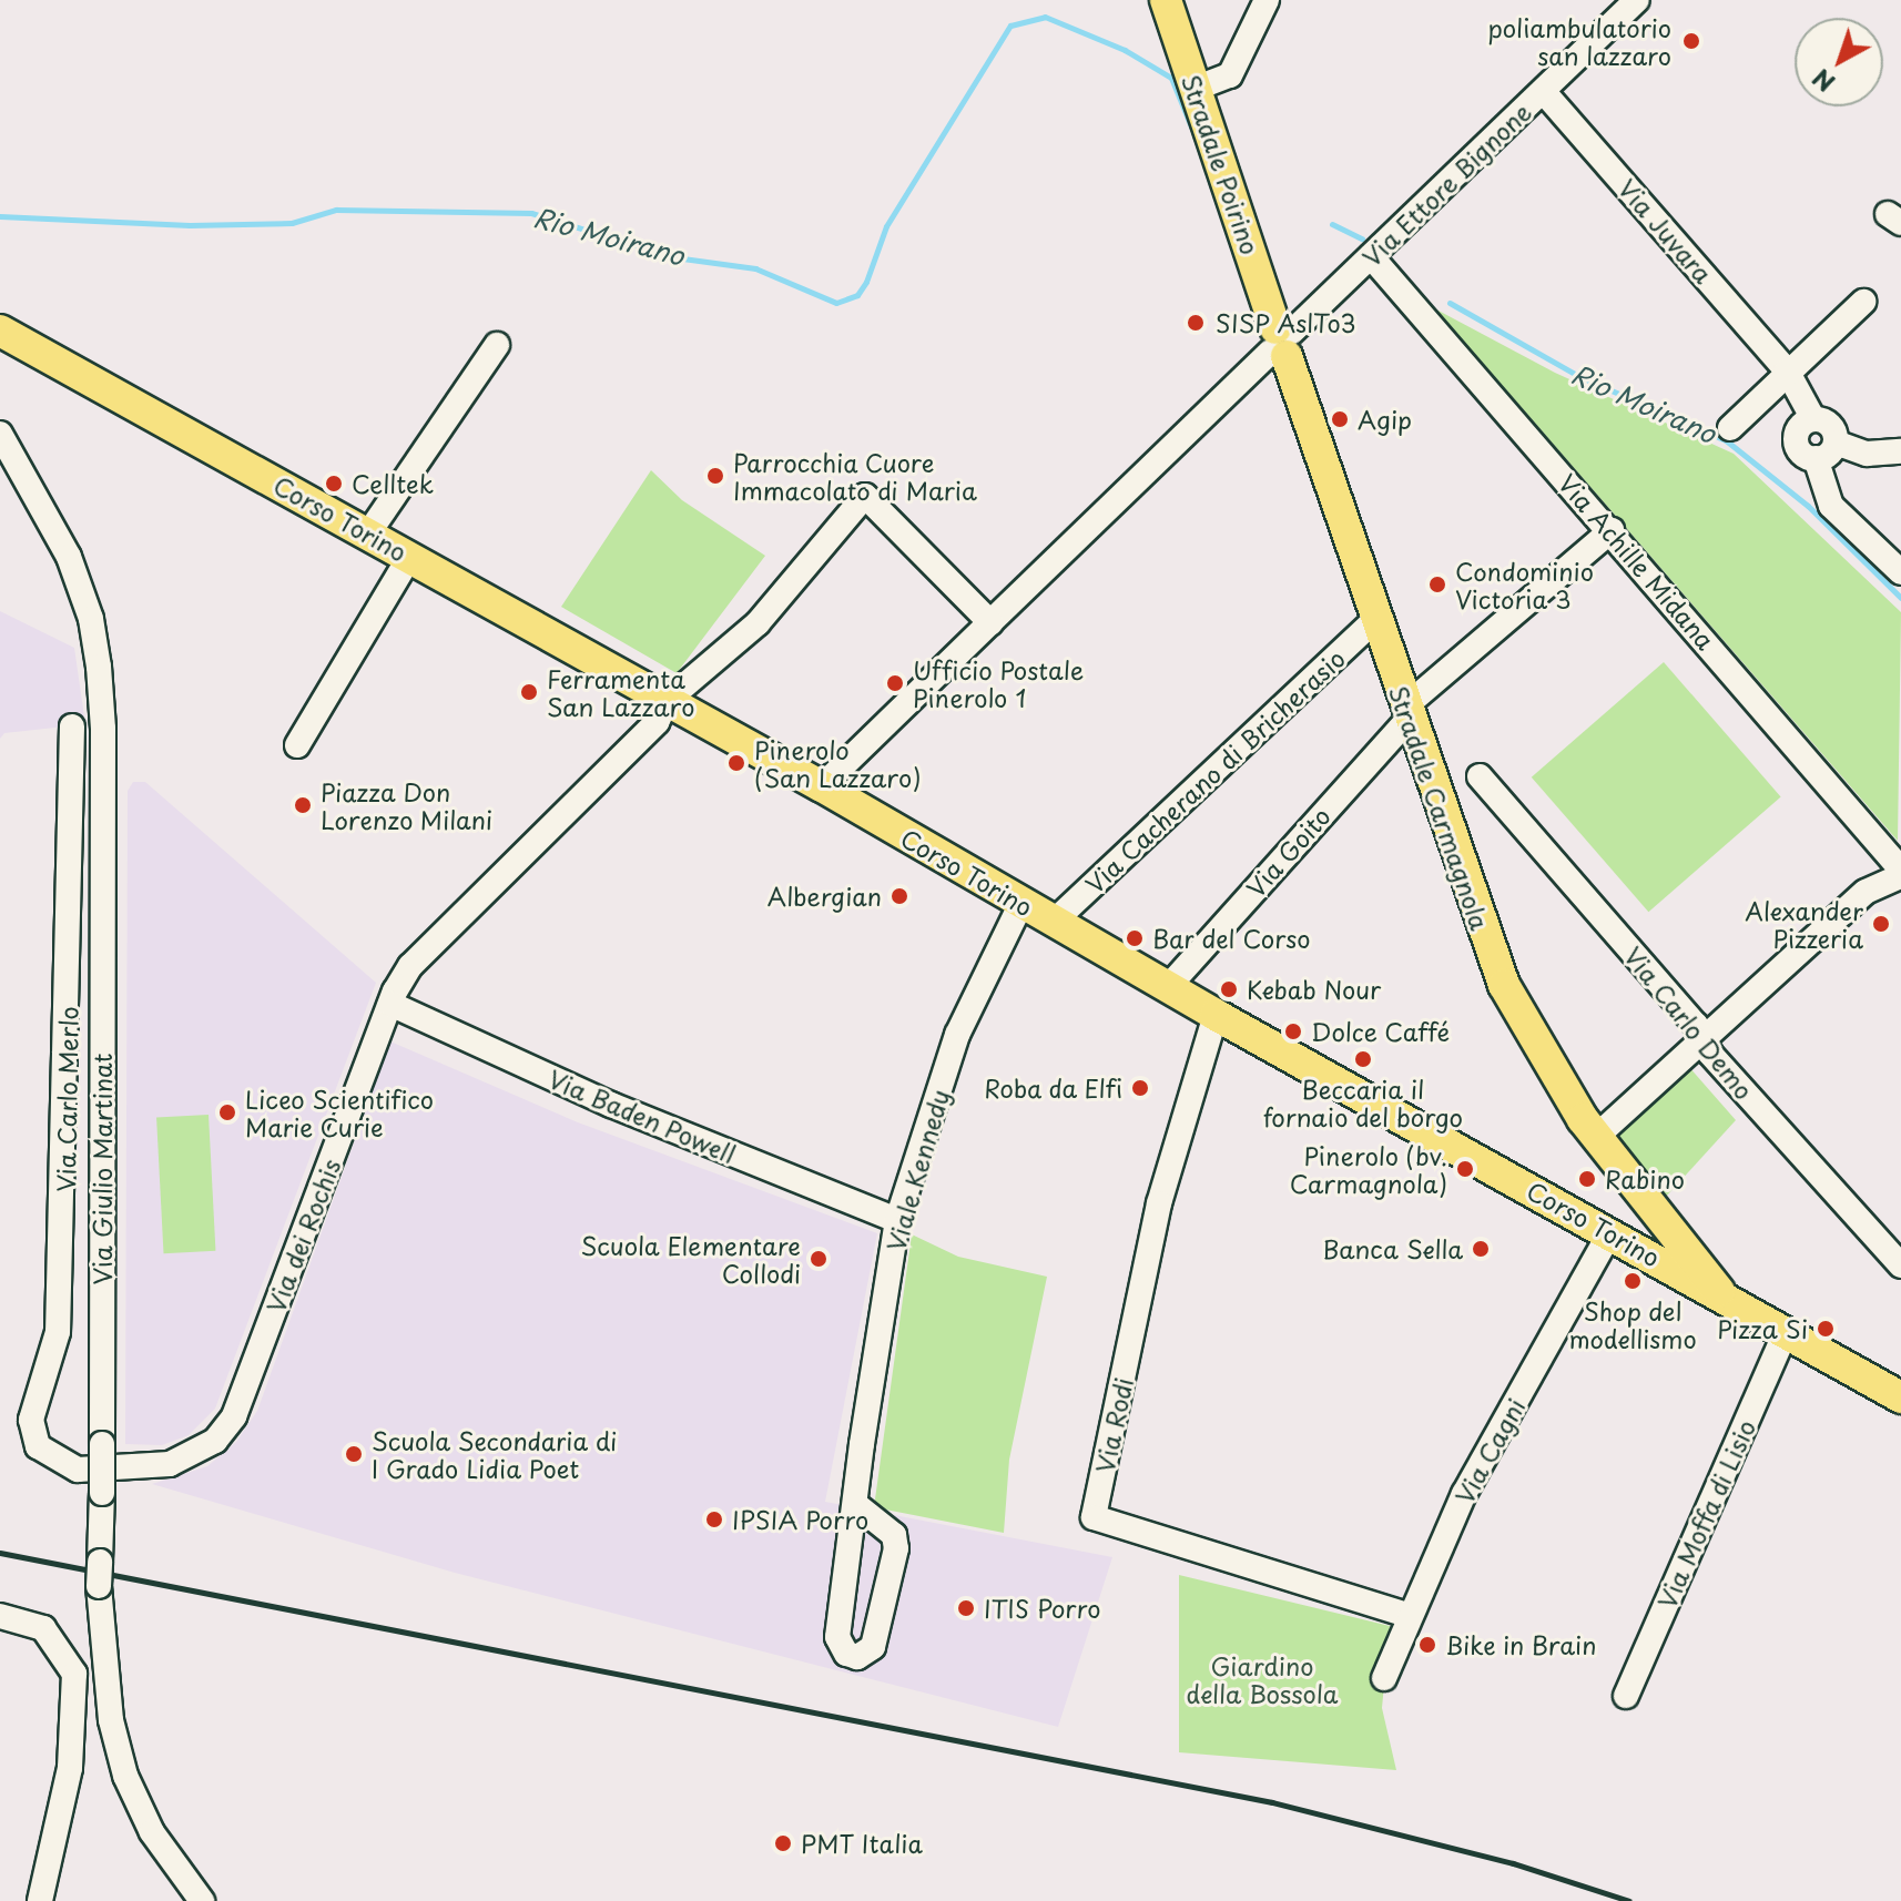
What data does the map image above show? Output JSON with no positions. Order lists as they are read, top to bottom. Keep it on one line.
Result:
{"streets":{"main road":["Stradale Poirino","Corso Torino","Stradale Carmagnola"],"street":["Via Ettore Bignone","Via Juvara","Via Achille Midana","Via Cacherano di Bricherasio","Via Goito","Via Carlo Demo","Via Carlo Merlo","Via Baden Powell","Via Giulio Martinat","Viale Kennedy","Via dei Rochis","Via Rodi","Via Cagni","Via Moffa di Lisio"]},"crossings":[["Stradale Poirino","Via Ettore Bignone"],["Stradale Poirino","Stradale Carmagnola"],["Via Ettore Bignone","Via Juvara"],["Via Ettore Bignone","Corso Torino"],["Via Ettore Bignone","Via Achille Midana"],["Via Ettore Bignone","Stradale Carmagnola"],["Via Ettore Bignone","Via dei Rochis"],["Corso Torino","Via Cacherano di Bricherasio"],["Corso Torino","Stradale Carmagnola"],["Corso Torino","Via Goito"],["Corso Torino","Viale Kennedy"],["Corso Torino","Via dei Rochis"],["Corso Torino","Via Rodi"],["Corso Torino","Via Cagni"],["Corso Torino","Via Moffa di Lisio"],["Via Achille Midana","Via Goito"],["Via Cacherano di Bricherasio","Stradale Carmagnola"],["Stradale Carmagnola","Via Goito"],["Via Carlo Merlo","Via dei Rochis"],["Via Baden Powell","Viale Kennedy"],["Via Baden Powell","Via dei Rochis"],["Via Rodi","Via Cagni"]],"water":["Rio Moirano"],"parks":["Giardino della Bossola"],"places":["poliambulatorio san lazzaro","SISP AslTo3","Agip","Parrocchia Cuore Immacolato di Maria","Celltek","Condominio Victoria 3","Ufficio Postale Pinerolo 1","Ferramenta San Lazzaro","Pinerolo (San Lazzaro)","Piazza Don Lorenzo Milani","Albergian","Alexander Pizzeria","Bar del Corso","Kebab Nour","Dolce Caffé","Beccaria il fornaio del borgo","Roba da Elfi","Liceo Scientifico Marie Curie","Pinerolo (bv. Carmagnola)","Rabino","Banca Sella","Scuola Elementare Collodi","Shop del modellismo","Pizza Si","Scuola Secondaria di I Grado Lidia Poet","IPSIA Porro","ITIS Porro","Bike in Brain","PMT Italia"],"north":"bottom left"}
